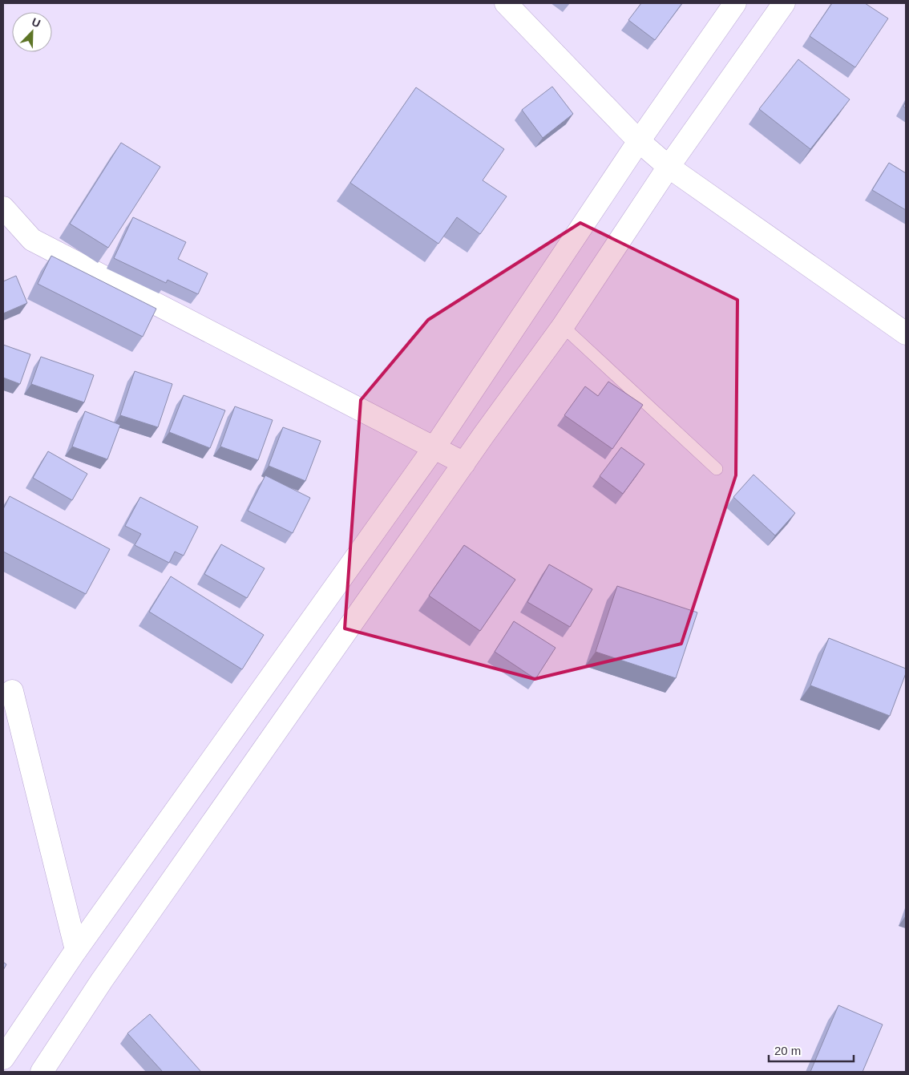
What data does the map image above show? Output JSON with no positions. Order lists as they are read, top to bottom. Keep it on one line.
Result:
{"scale_bar":"20 m","north":"top right"}
